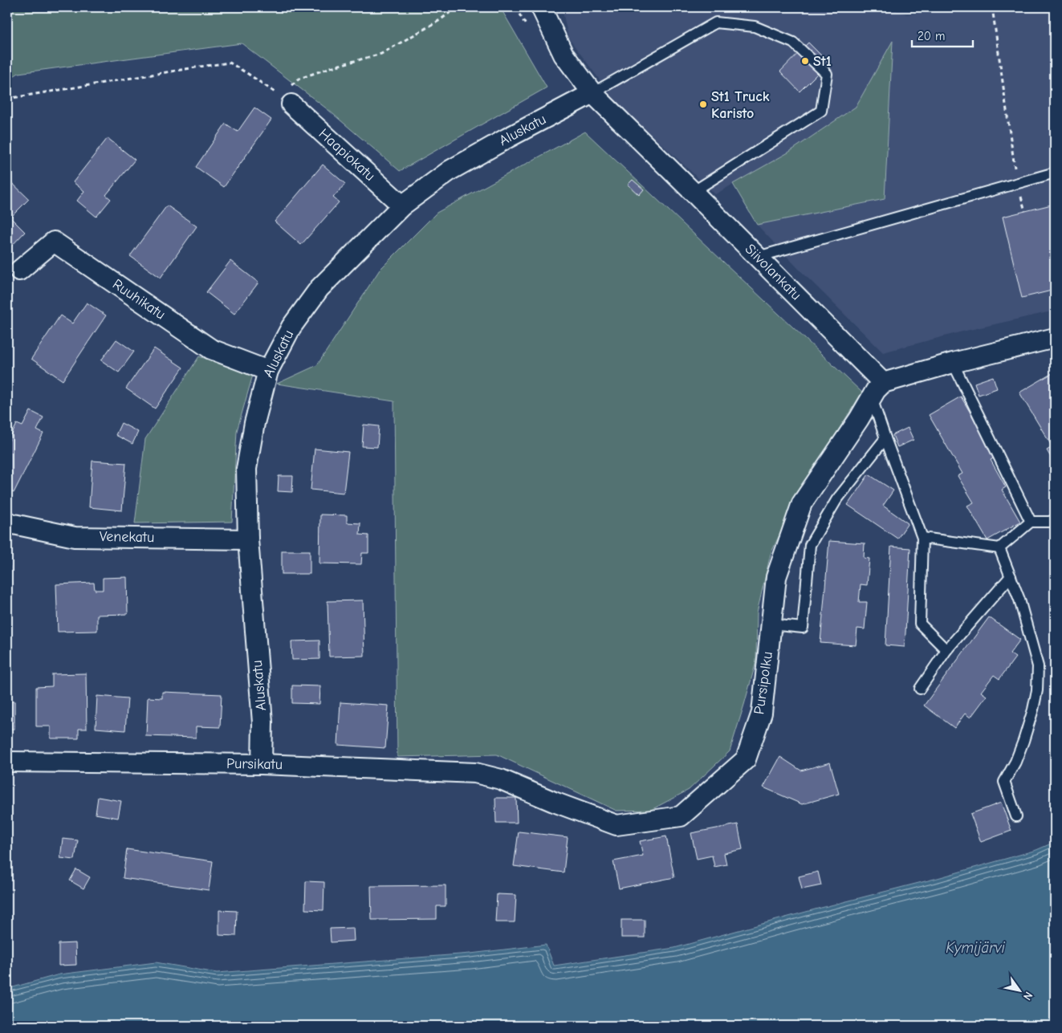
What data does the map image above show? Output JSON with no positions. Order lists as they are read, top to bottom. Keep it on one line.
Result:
{"streets":{"street":["Aluskatu","Haapiokatu","Siivolankatu","Ruuhikatu","Venekatu","Pursipolku","Pursikatu"]},"crossings":[["Aluskatu","Haapiokatu"],["Aluskatu","Siivolankatu"],["Aluskatu","Ruuhikatu"],["Aluskatu","Venekatu"],["Aluskatu","Pursikatu"],["Siivolankatu","Pursipolku"],["Pursipolku","Pursikatu"]],"water":["Kymijärvi"],"places":["St1","St1 Truck Karisto"],"scale_bar":"20 m","north":"bottom right"}
